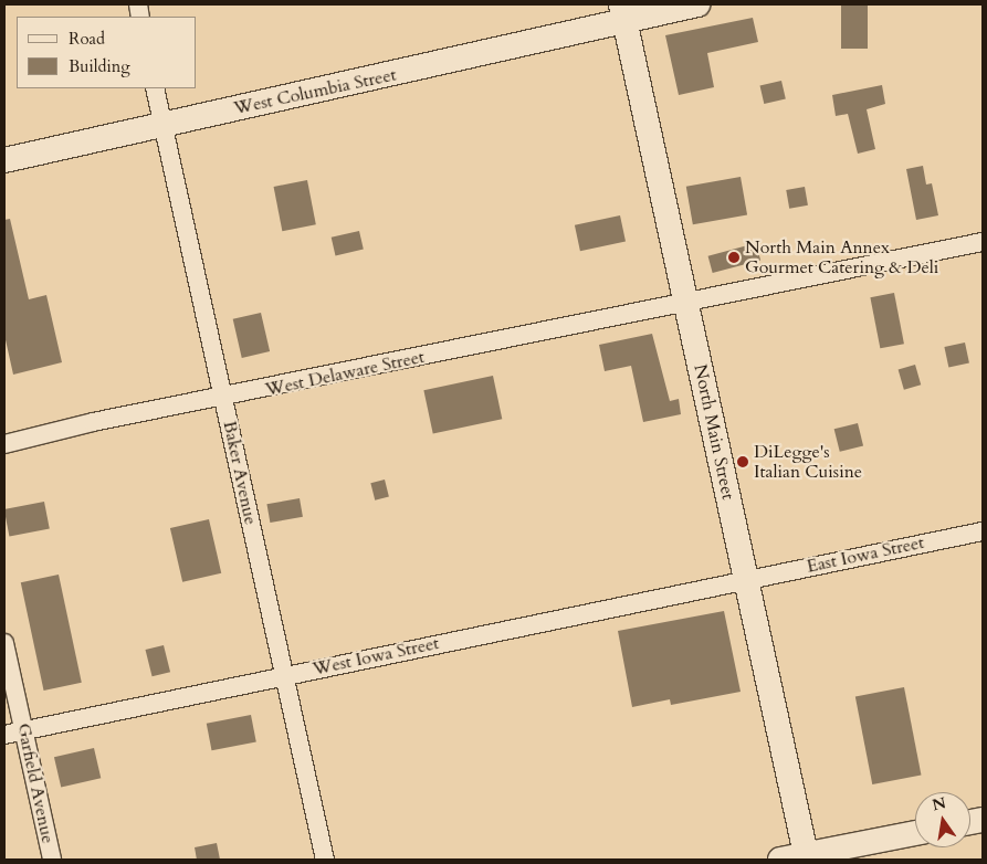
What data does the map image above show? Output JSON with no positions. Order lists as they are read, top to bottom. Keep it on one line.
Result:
{"streets":{"street":["West Columbia Street","West Delaware Street","North Main Street","Baker Avenue","East Iowa Street","West Iowa Street","Garfield Avenue"]},"crossings":[["West Columbia Street","North Main Street"],["West Columbia Street","Baker Avenue"],["West Delaware Street","North Main Street"],["West Delaware Street","Baker Avenue"],["North Main Street","East Iowa Street"],["North Main Street","West Iowa Street"],["Baker Avenue","West Iowa Street"],["East Iowa Street","West Iowa Street"],["West Iowa Street","Garfield Avenue"]],"places":["North Main Annex Gourmet Catering & Deli","DiLegge's Italian Cuisine"],"legend":["Road","Building"],"north":"top"}
